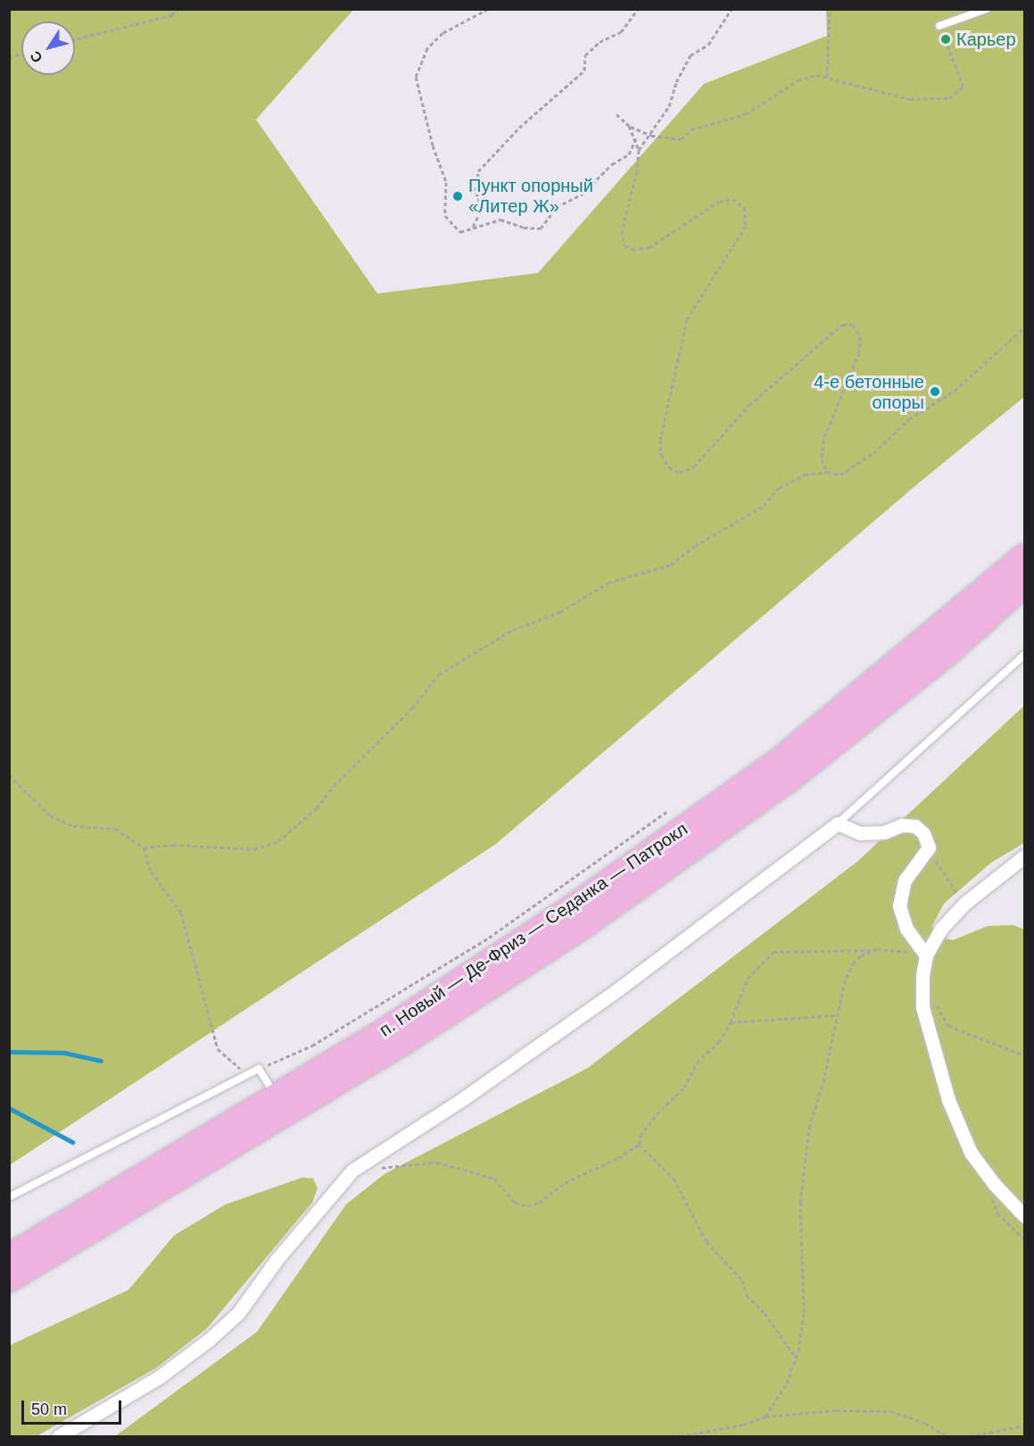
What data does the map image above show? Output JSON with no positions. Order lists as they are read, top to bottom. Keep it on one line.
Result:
{"streets":{"highway":["п. Новый — Де-Фриз — Седанка — Патрокл"]},"places":["Карьер","Пункт опорный «Литер Ж»","4-е бетонные опоры"],"scale_bar":"50 m","north":"bottom left"}
